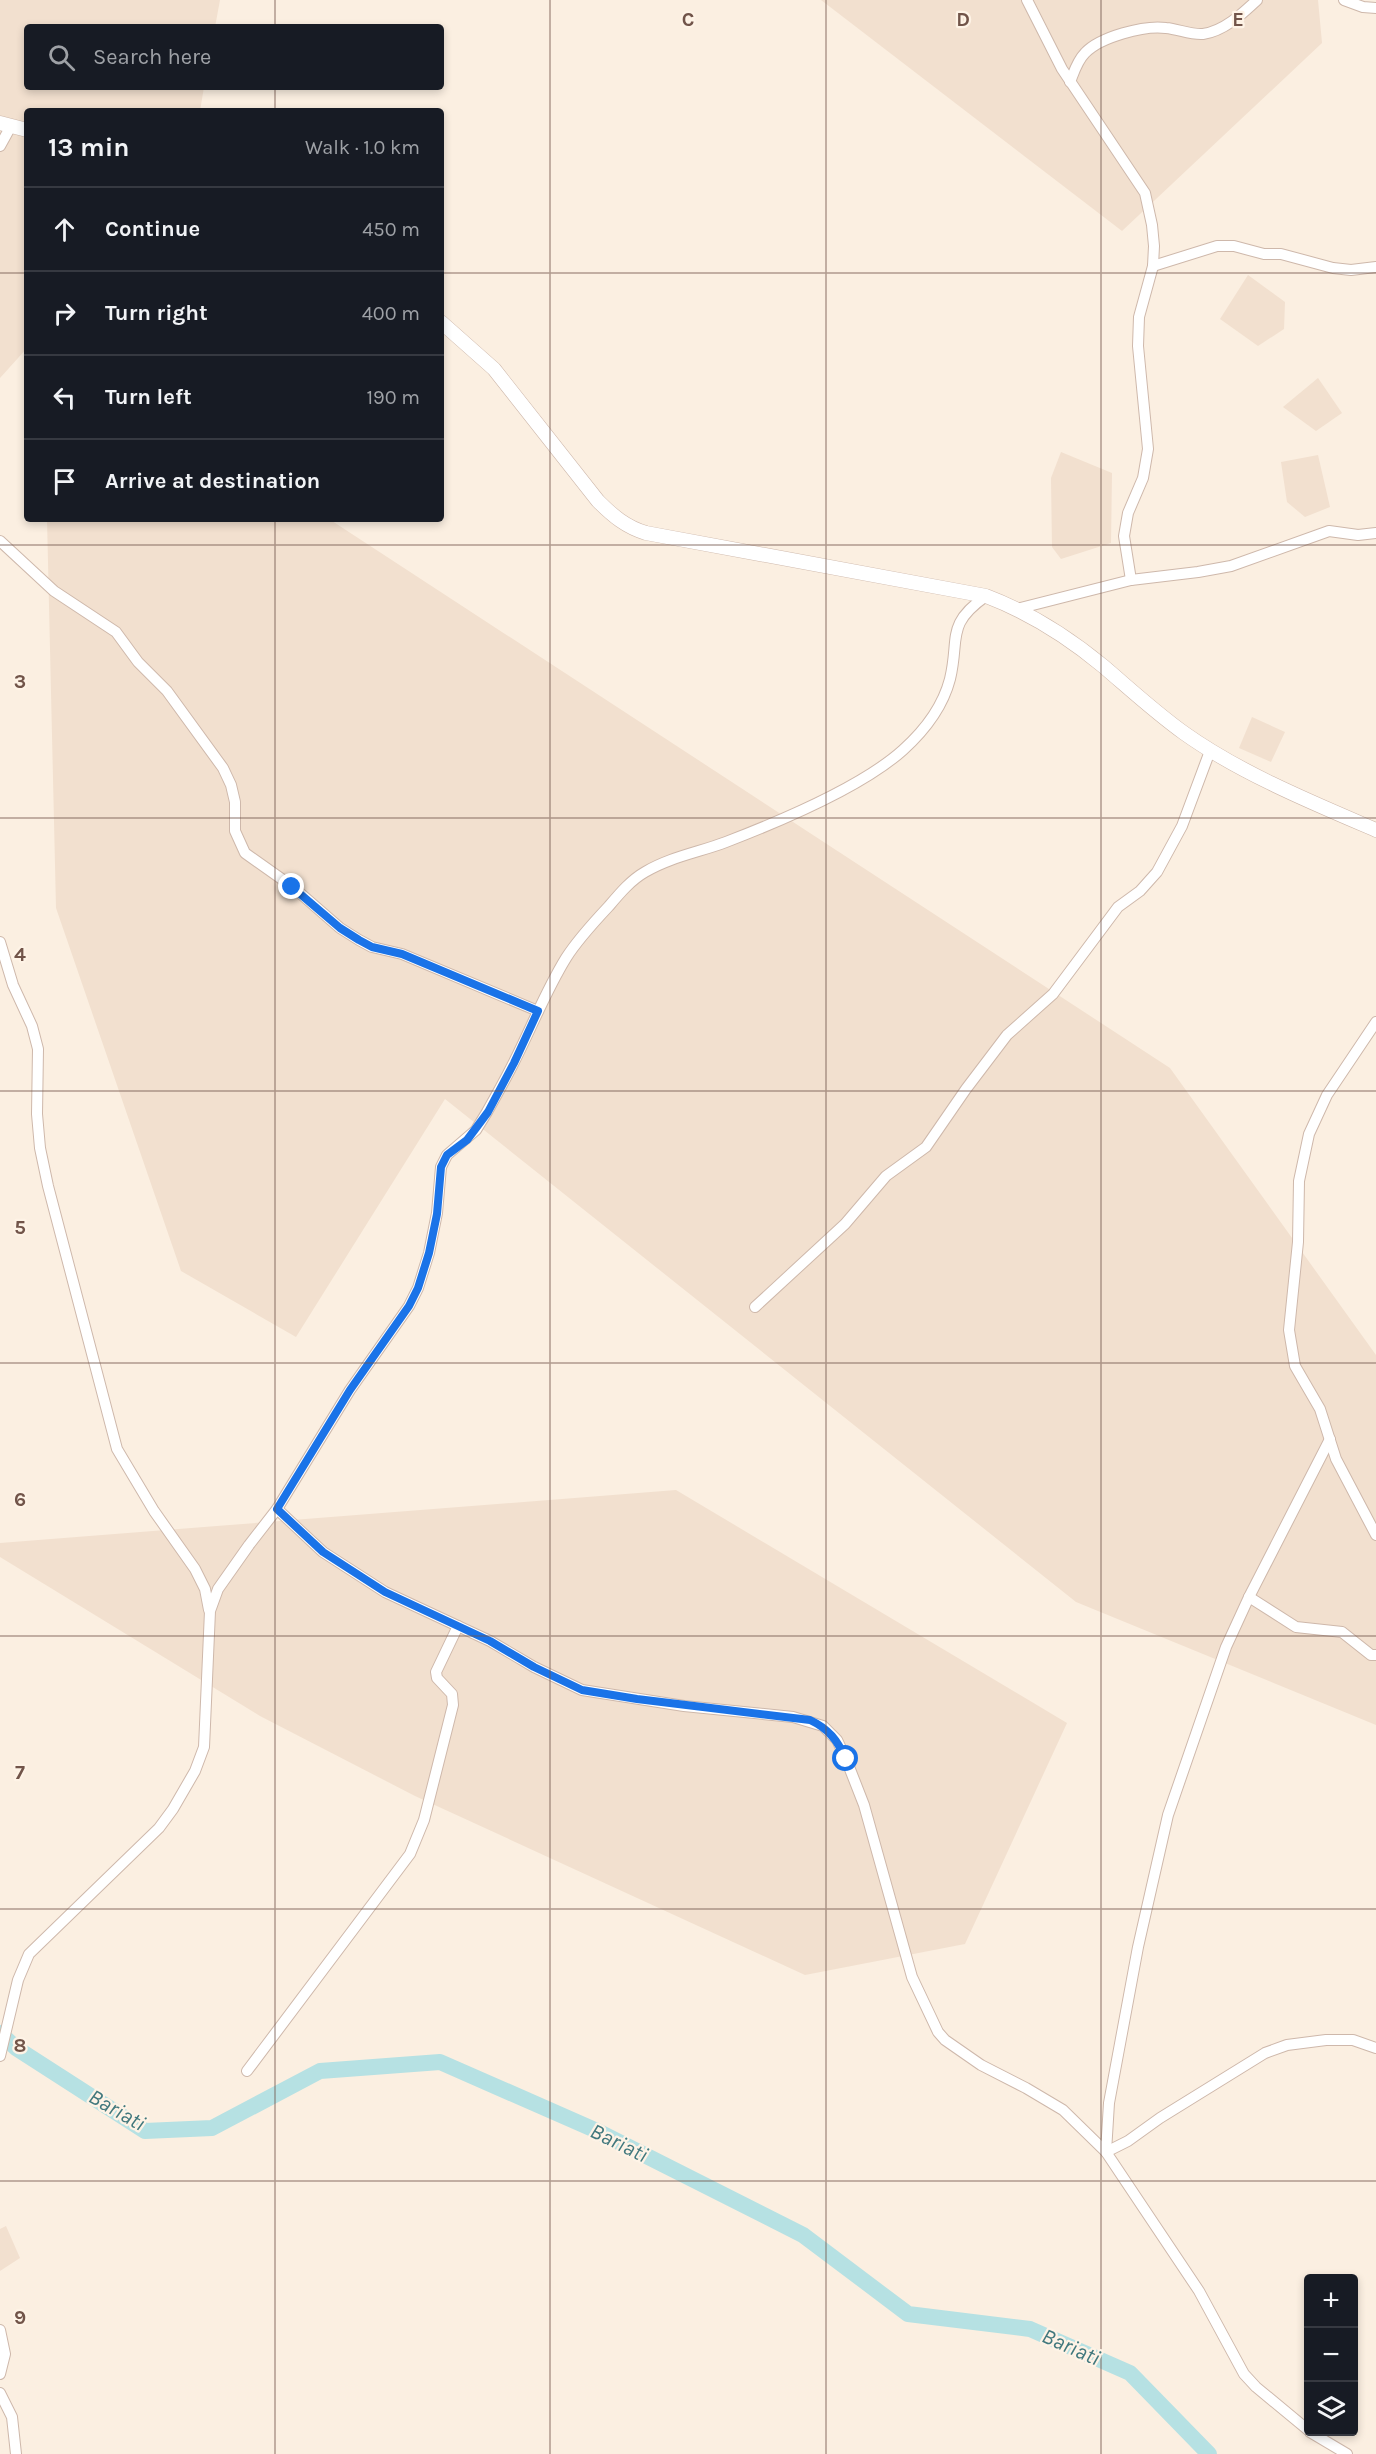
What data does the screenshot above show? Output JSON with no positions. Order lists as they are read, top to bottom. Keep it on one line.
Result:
{"water":["Bariati"],"page":{"search":"Search here","heading":["13 min","Walk · 1.0 km"],"list":[["Continue","450 m"],["Turn right","400 m"],["Turn left","190 m"],"Arrive at destination"],"map_buttons":["+","−"]},"grid":{"columns":["C","D","E"],"rows":["3","4","5","6","7","8","9"]}}
